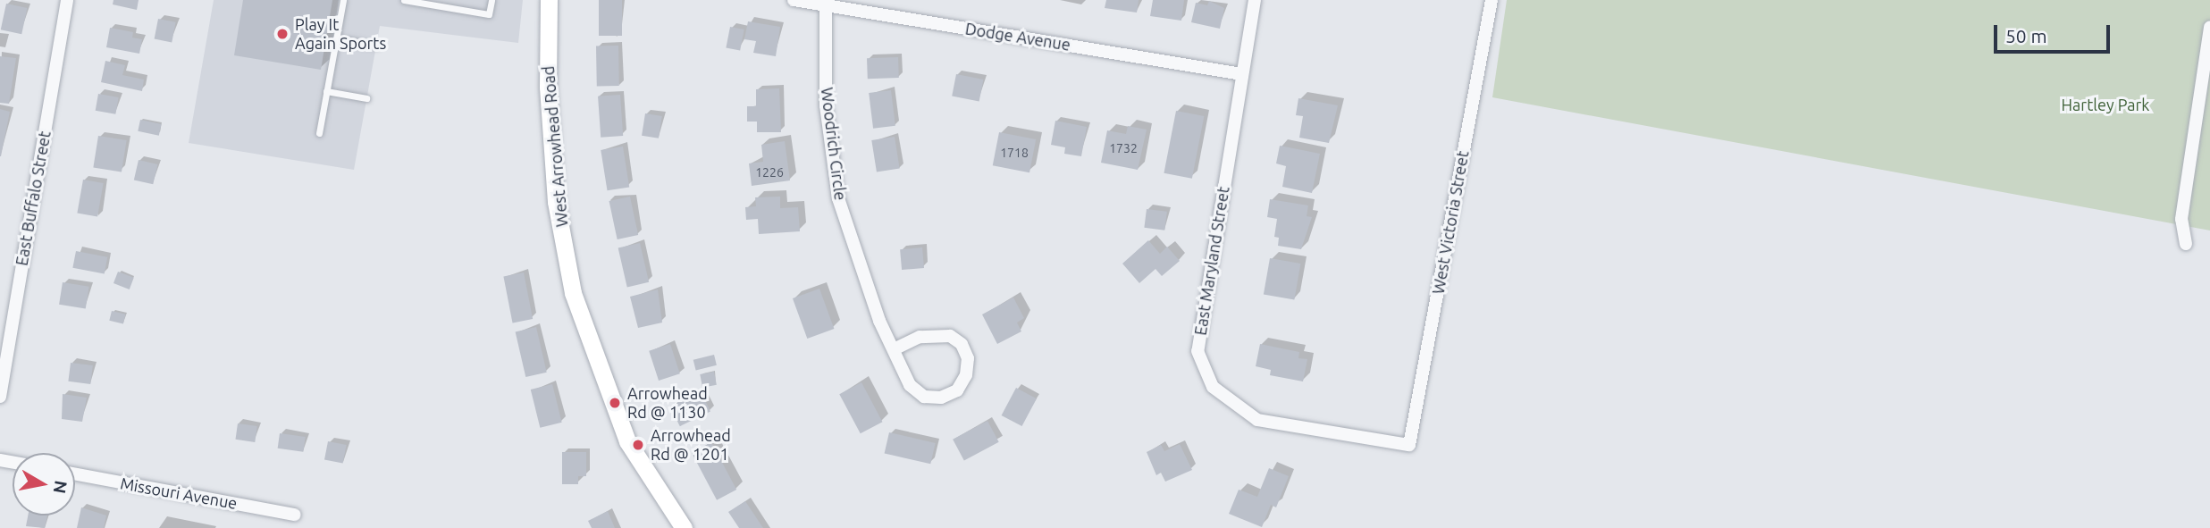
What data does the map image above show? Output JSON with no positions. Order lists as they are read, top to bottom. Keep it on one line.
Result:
{"streets":{"street":["Dodge Avenue","Woodrich Circle","West Arrowhead Road","East Buffalo Street","West Victoria Street","East Maryland Street","Missouri Avenue"]},"crossings":[["Dodge Avenue","Woodrich Circle"],["Dodge Avenue","East Maryland Street"],["West Victoria Street","East Maryland Street"]],"parks":["Hartley Park"],"places":["Play It Again Sports","Arrowhead Rd @ 1130","Arrowhead Rd @ 1201"],"house_numbers":["1732","1718","1226"],"scale_bar":"50 m","north":"right"}
